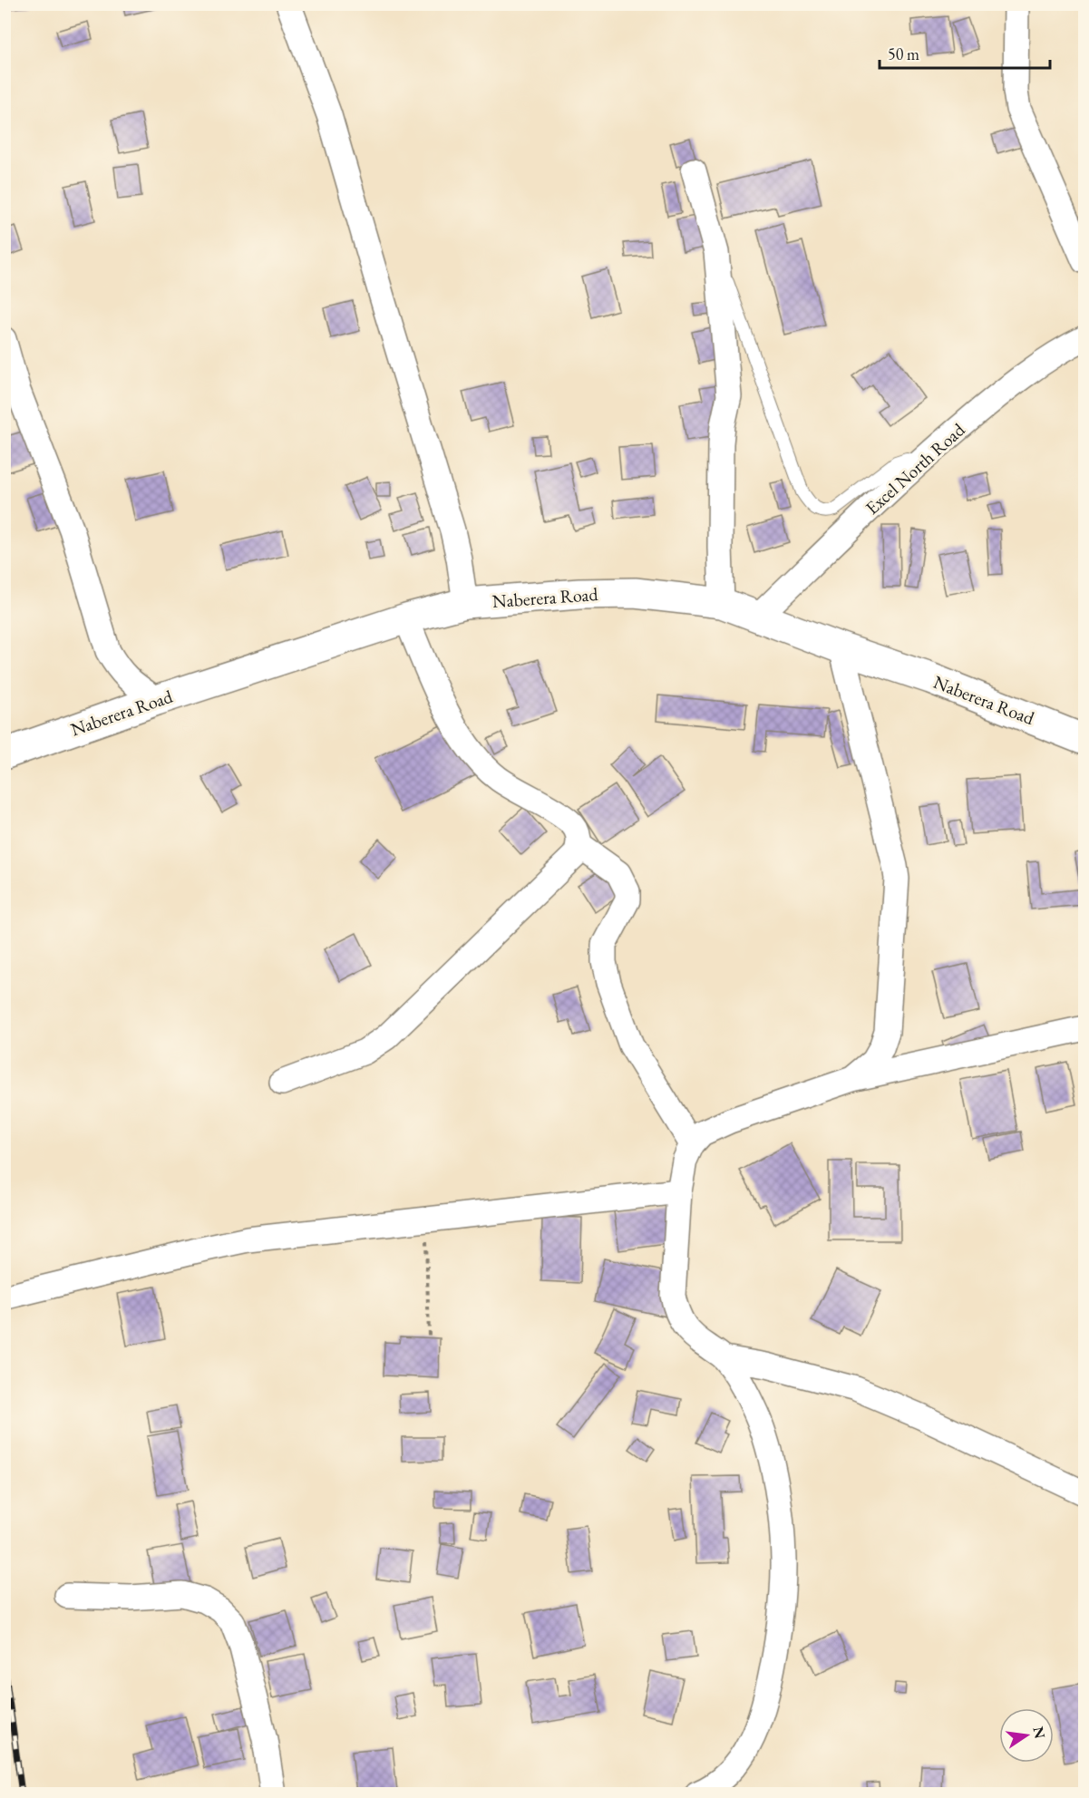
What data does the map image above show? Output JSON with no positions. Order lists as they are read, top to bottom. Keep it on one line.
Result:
{"streets":{"street":["Excel North Road","Naberera Road"]},"crossings":[["Excel North Road","Naberera Road"]],"scale_bar":"50 m","north":"right"}
